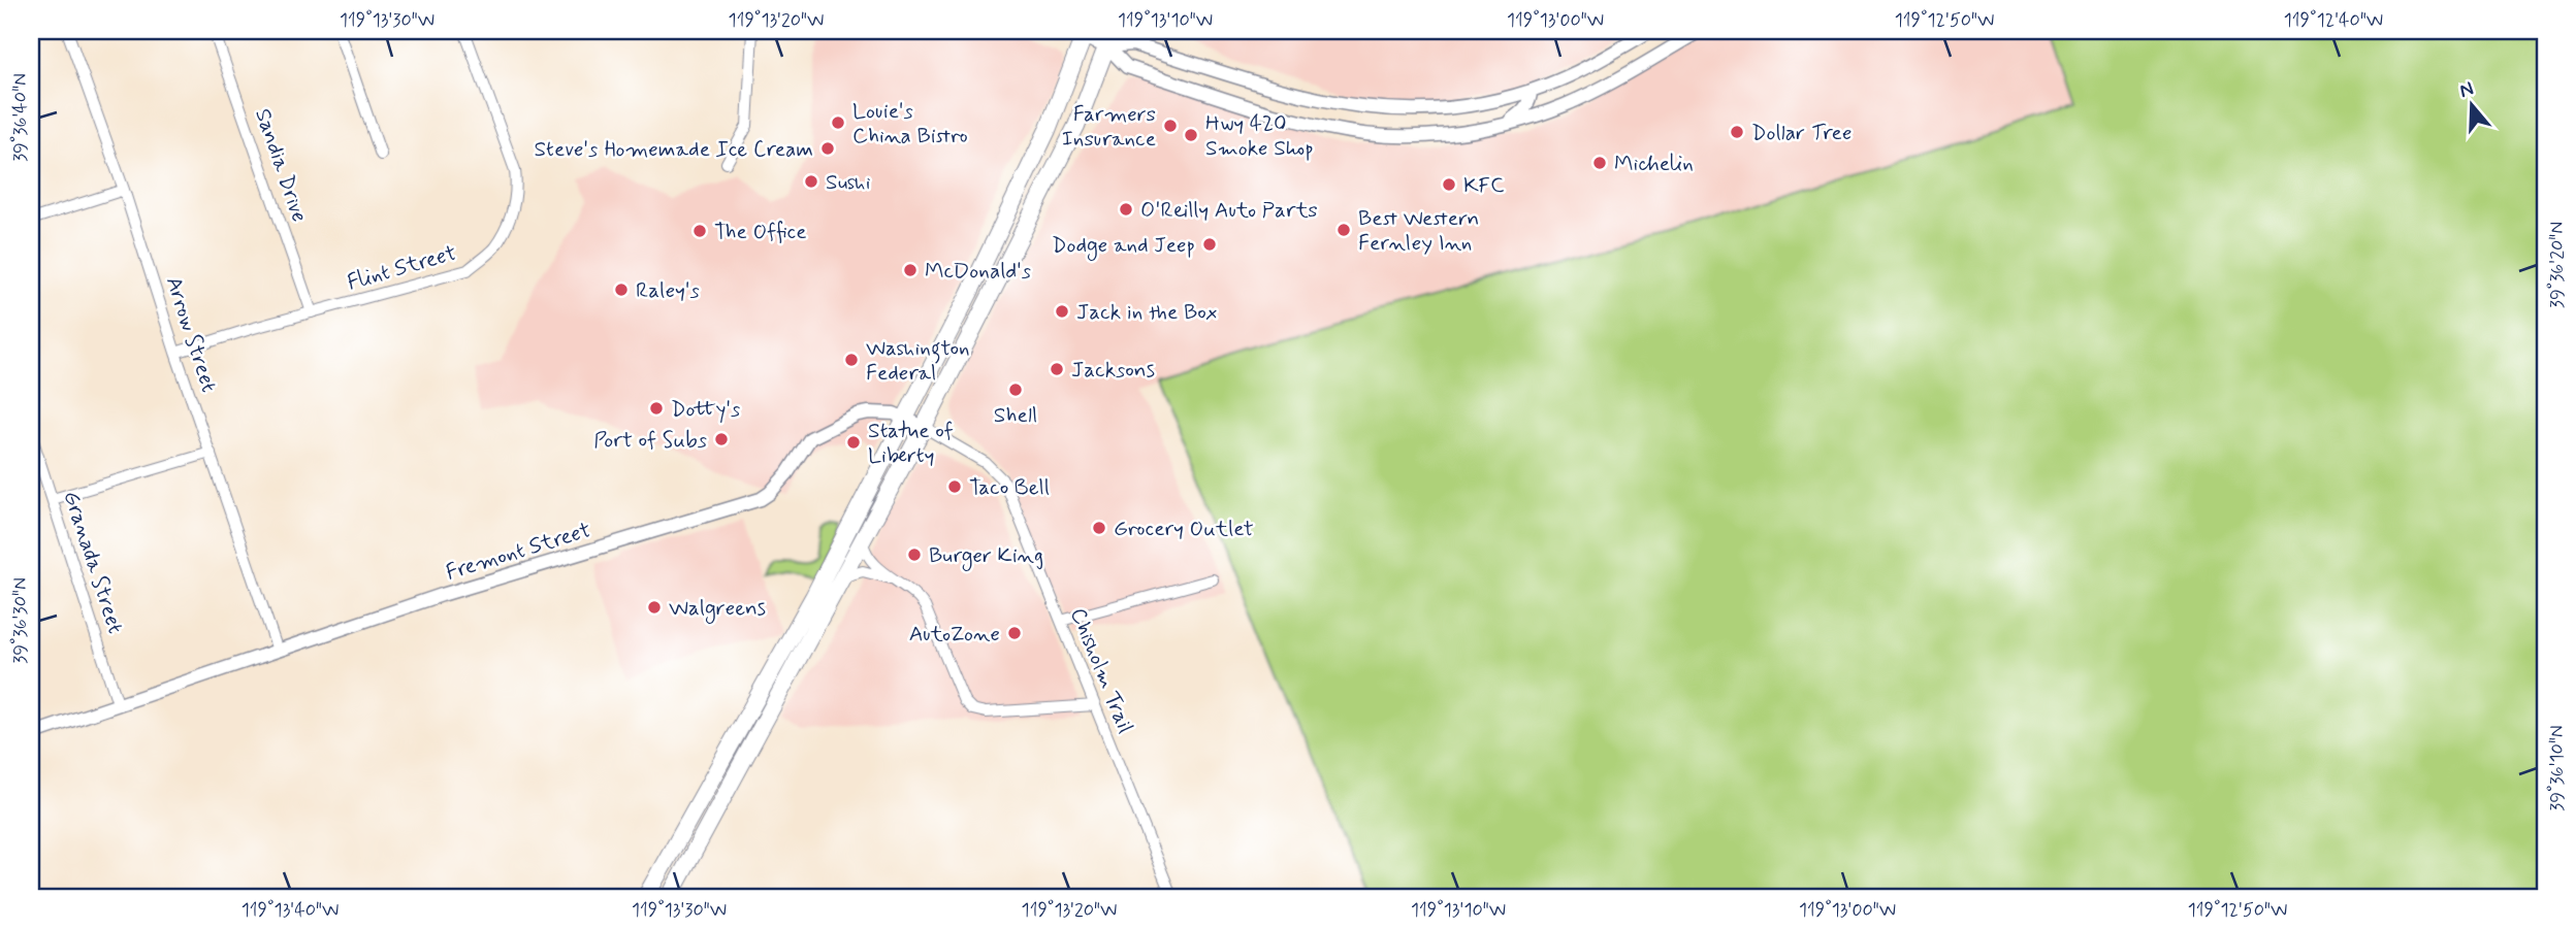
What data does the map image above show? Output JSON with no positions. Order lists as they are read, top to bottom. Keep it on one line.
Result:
{"streets":{"street":["Sandia Drive","Flint Street","Arrow Street","Fremont Street","Granada Street","Chisholm Trail"]},"crossings":[["Sandia Drive","Flint Street"],["Flint Street","Arrow Street"],["Arrow Street","Fremont Street"],["Fremont Street","Granada Street"],["Fremont Street","Chisholm Trail"]],"places":["Louie's China Bistro","Farmers Insurance","Dollar Tree","Hwy 420 Smoke Shop","Steve's Homemade Ice Cream","Michelin","Sushi","KFC","O'Reilly Auto Parts","Best Western Fernley Inn","The Office","Dodge and Jeep","McDonald's","Raley's","Jack in the Box","Washington Federal","Jacksons","Shell","Dotty's","Port of Subs","Statue of Liberty","Taco Bell","Grocery Outlet","Burger King","Walgreens","AutoZone"],"north":"top","coordinates":["119°13'30\"W","119°13'20\"W","119°13'10\"W","119°13'00\"W","119°12'50\"W","119°12'40\"W","39°36'40\"N","39°36'20\"N","39°36'30\"N","39°36'10\"N","119°13'40\"W"]}
